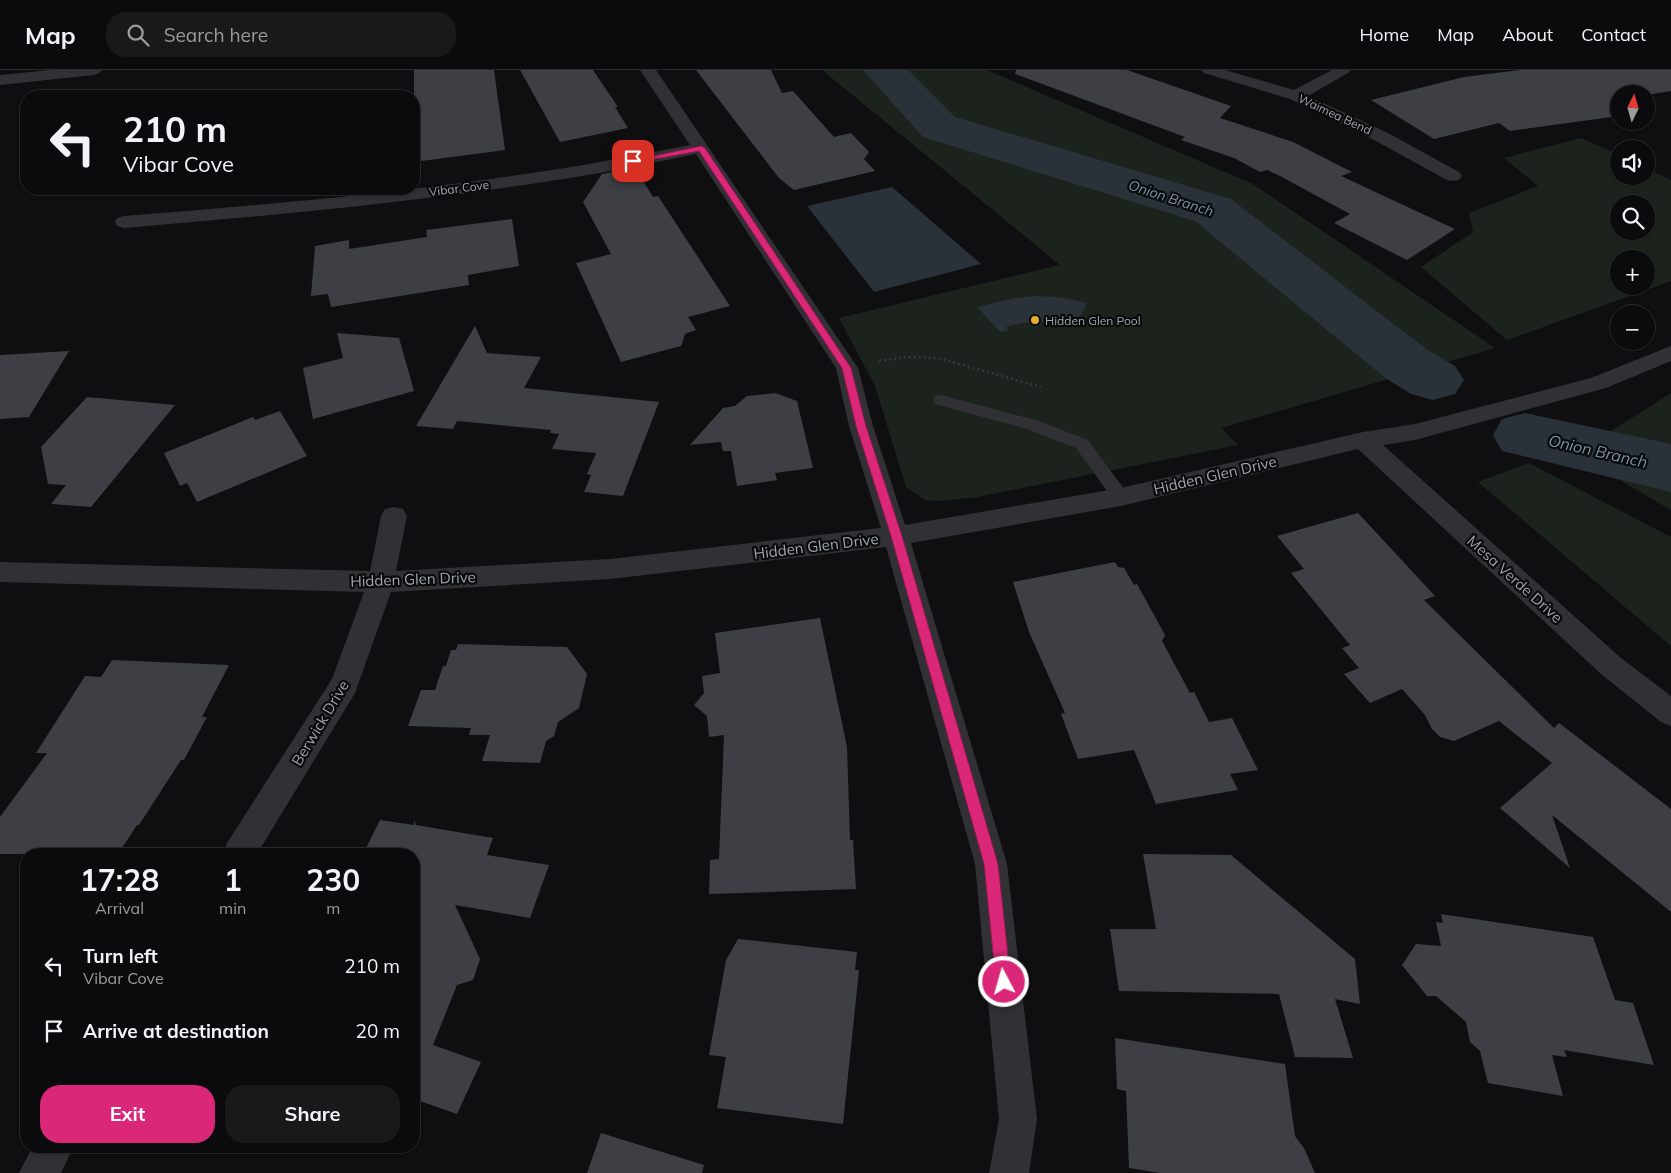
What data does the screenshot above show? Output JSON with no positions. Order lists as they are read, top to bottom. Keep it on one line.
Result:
{"streets":{"street":["Waimea Bend","Vibar Cove","Hidden Glen Drive","Mesa Verde Drive","Berwick Drive"]},"crossings":[["Hidden Glen Drive","Mesa Verde Drive"],["Hidden Glen Drive","Berwick Drive"]],"water":["Onion Branch"],"places":["Hidden Glen Pool"],"north":"top","page":{"header":"Map","search":"Search here","nav":["Home","Map","About","Contact"],"map_buttons":["+","−"],"turn":["210 m","Vibar Cove"],"eta":["17:28","Arrival","1","min","230","m"],"list":[{"name":"Turn left","note":"Vibar Cove","value":"210 m"},{"name":"Arrive at destination","value":"20 m"}],"buttons":["Exit","Share"]}}
